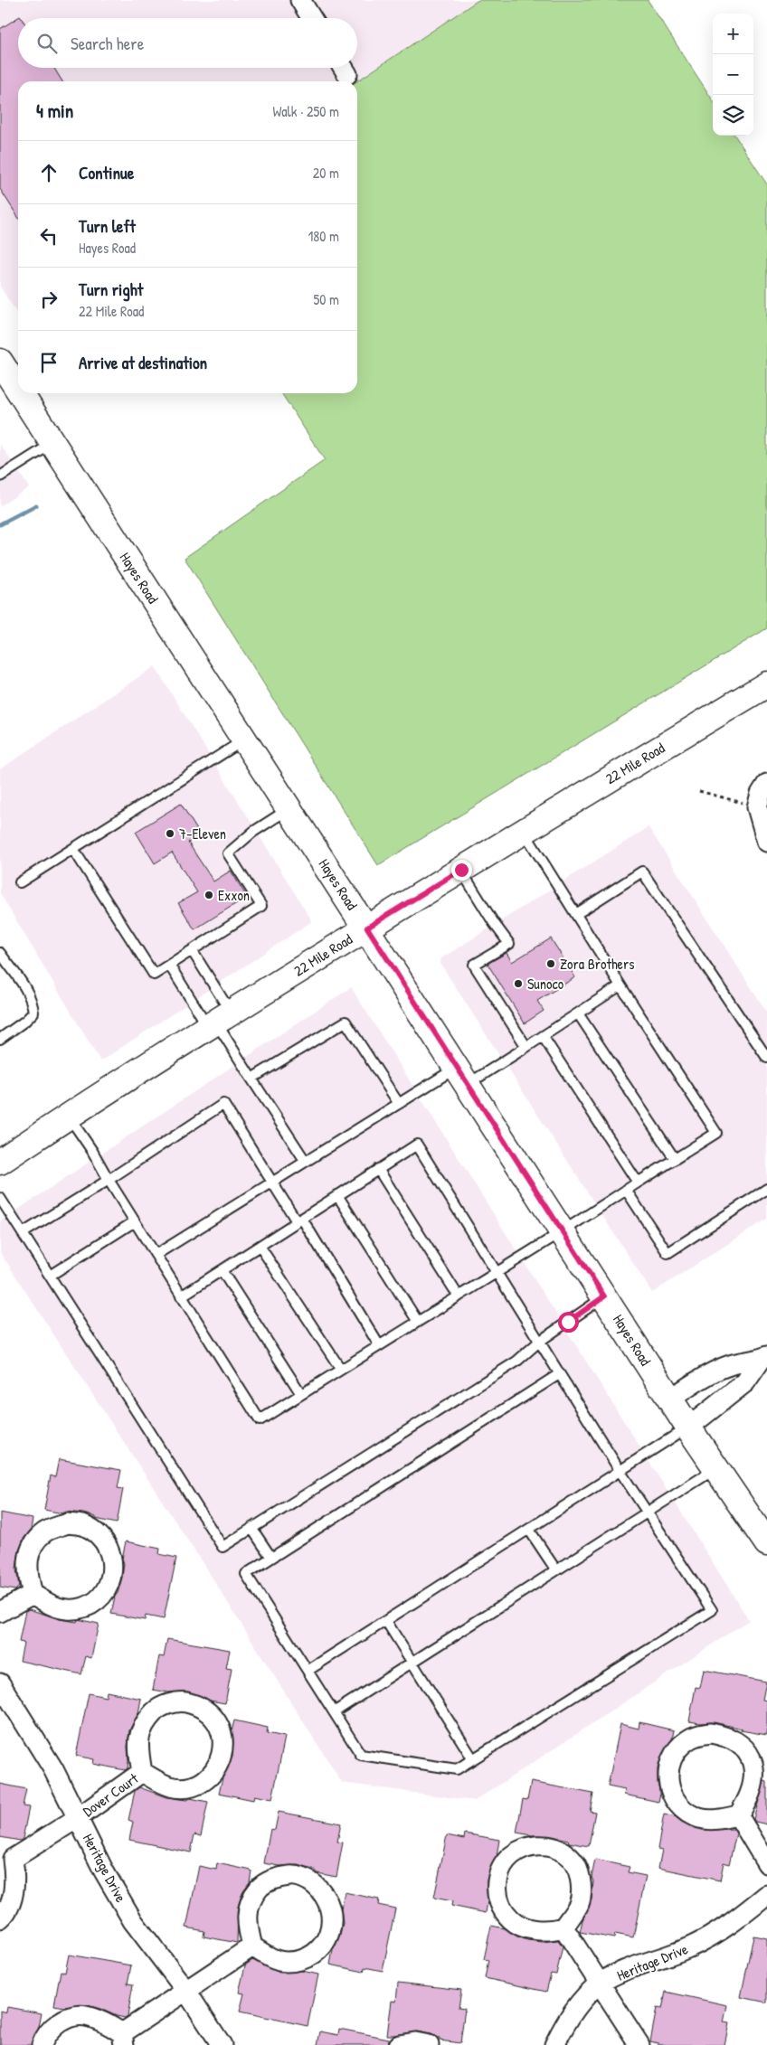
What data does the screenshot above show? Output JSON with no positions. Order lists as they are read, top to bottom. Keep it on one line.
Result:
{"streets":{"main road":["Hayes Road","22 Mile Road"],"street":["Dover Court","Heritage Drive"]},"crossings":[["Hayes Road","22 Mile Road"],["Dover Court","Heritage Drive"]],"places":["7-Eleven","Exxon","Zora Brothers","Sunoco"],"page":{"map_buttons":["+","−"],"search":"Search here","heading":["4 min","Walk · 250 m"],"list":[["Continue","20 m"],["Turn left","Hayes Road","180 m"],["Turn right","22 Mile Road","50 m"],"Arrive at destination"]}}
